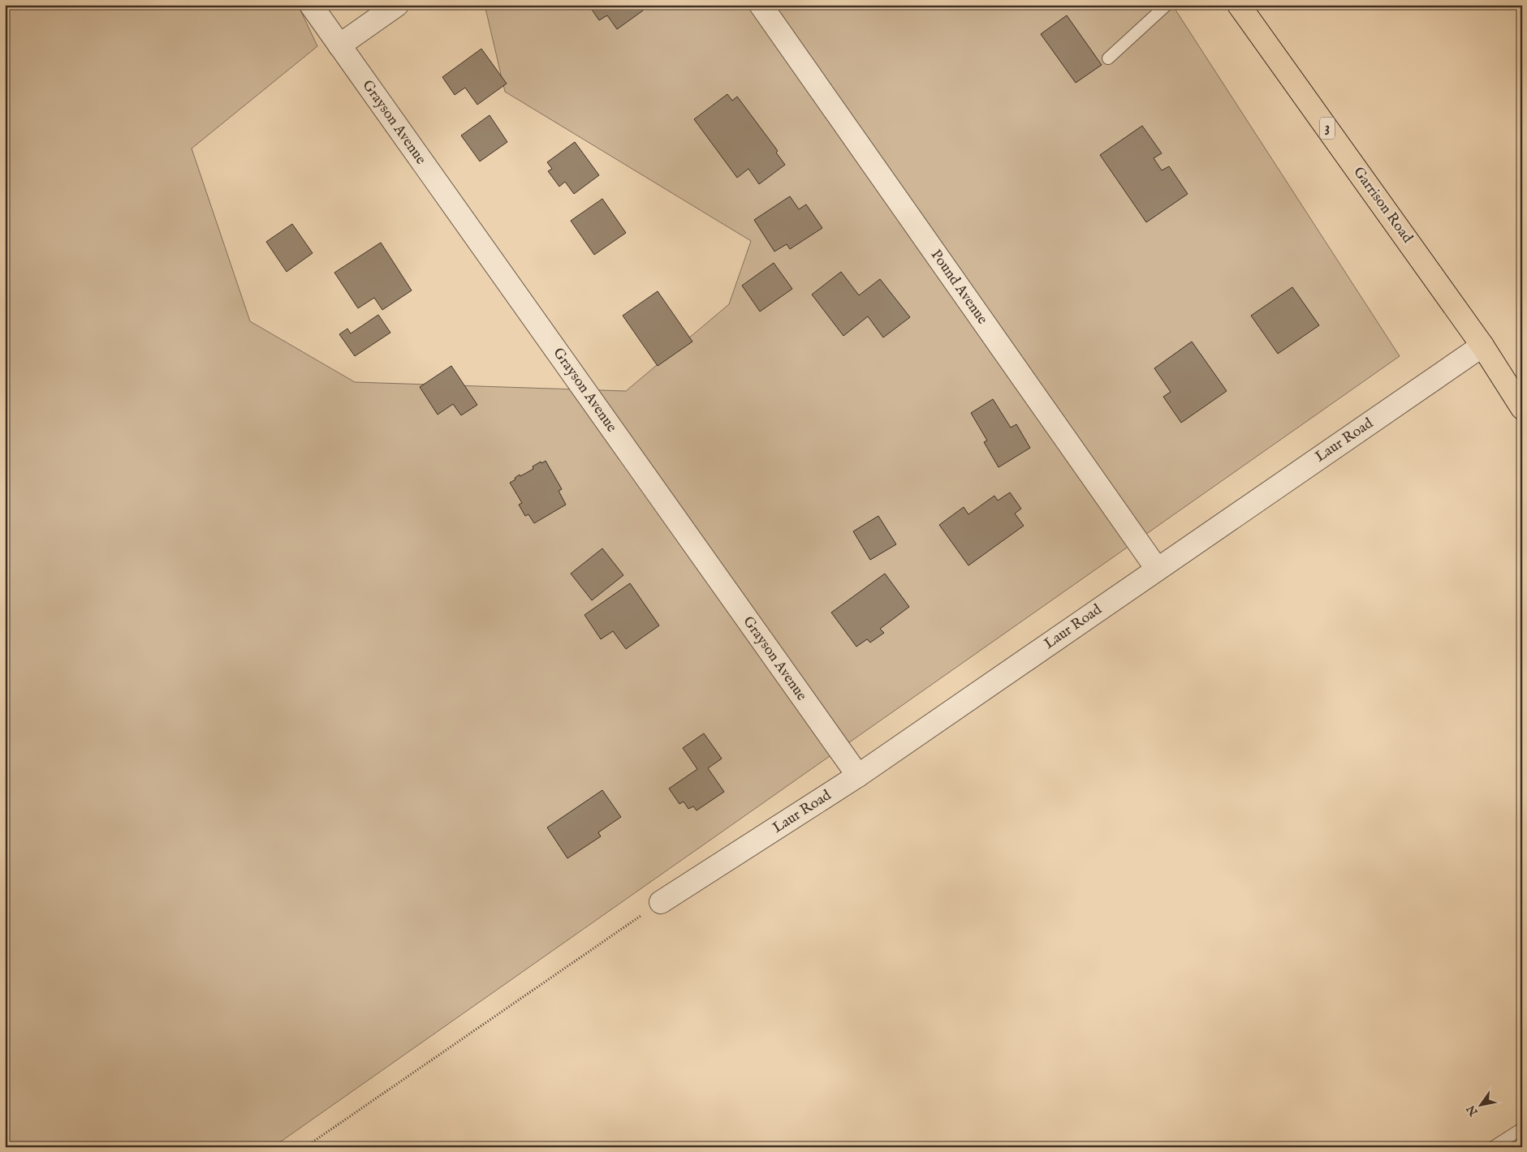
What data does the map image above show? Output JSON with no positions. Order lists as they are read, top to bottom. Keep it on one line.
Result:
{"streets":{"main road":["3","Garrison Road"],"street":["Grayson Avenue","Pound Avenue","Laur Road"]},"crossings":[["Grayson Avenue","Laur Road"],["Garrison Road","Laur Road"],["Pound Avenue","Laur Road"]],"north":"bottom left"}
